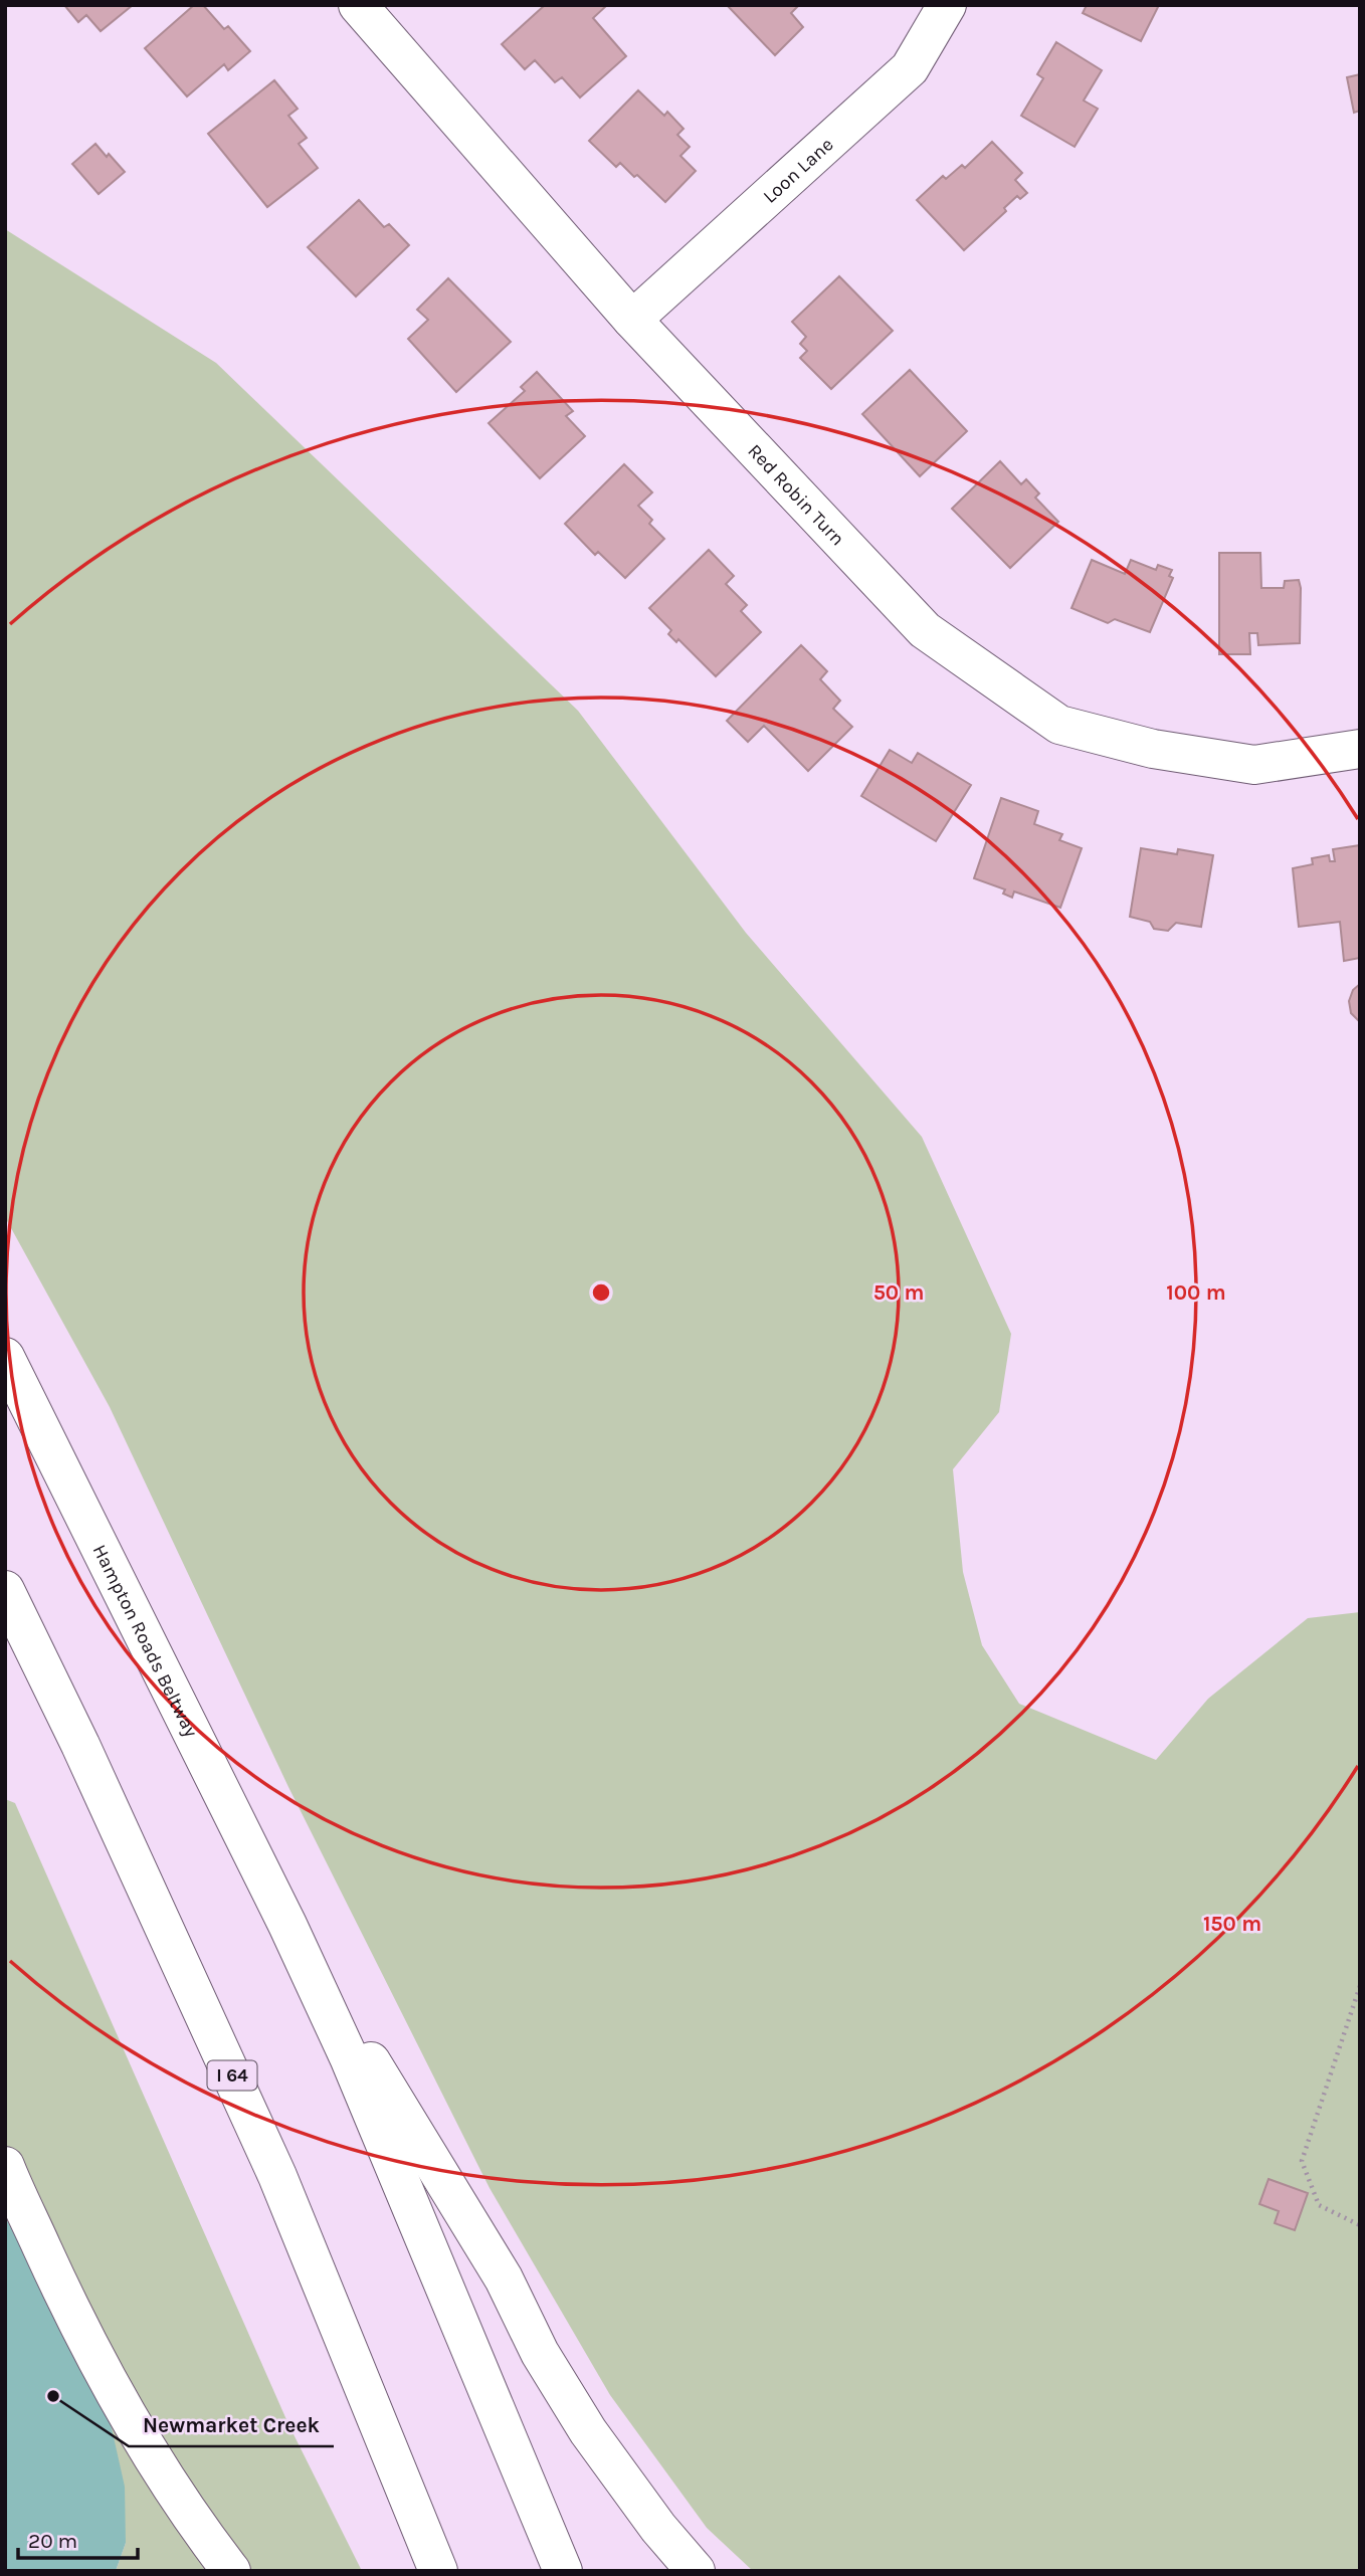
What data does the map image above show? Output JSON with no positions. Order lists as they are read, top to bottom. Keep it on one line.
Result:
{"streets":{"main road":["Loon Lane","Red Robin Turn","Hampton Roads Beltway","I 64"]},"crossings":[["Loon Lane","Red Robin Turn"]],"places":["Newmarket Creek"],"scale_bar":"20 m","rings":["50 m","100 m","150 m"]}
